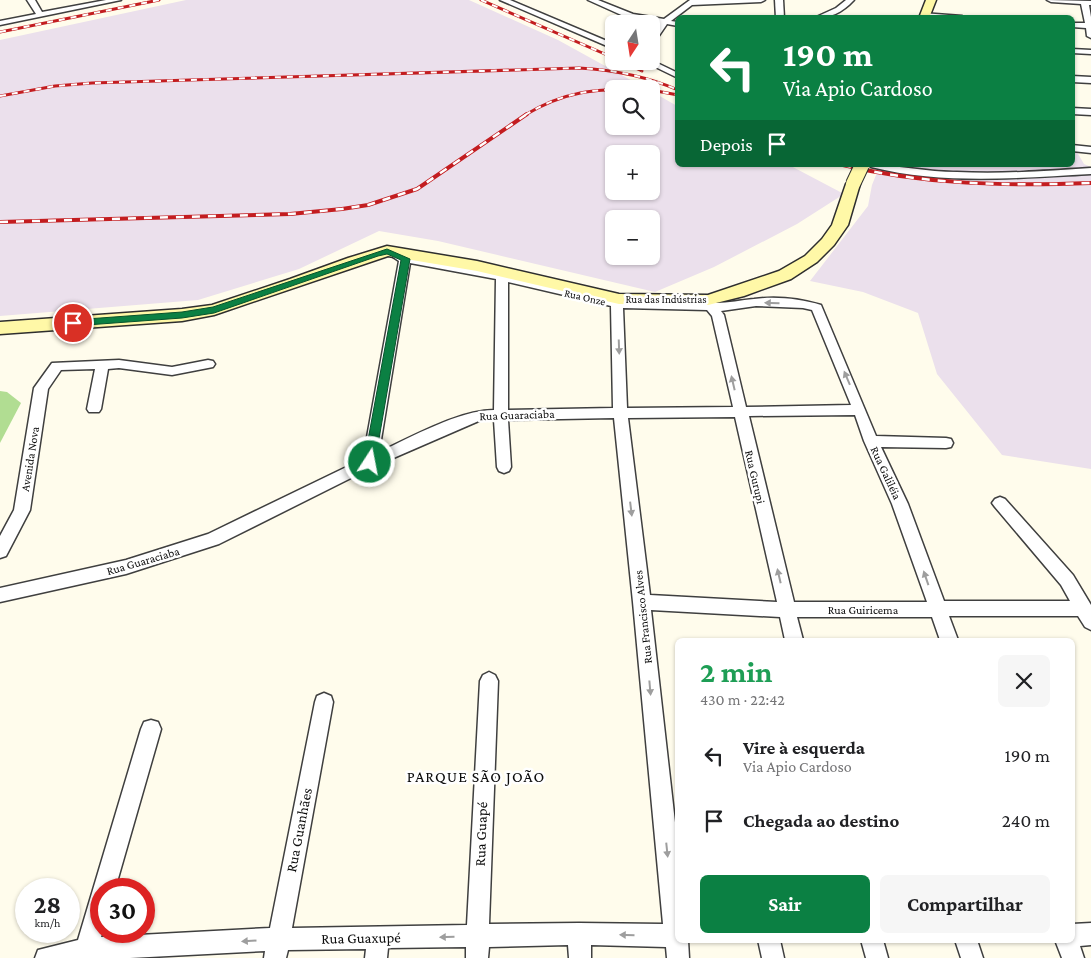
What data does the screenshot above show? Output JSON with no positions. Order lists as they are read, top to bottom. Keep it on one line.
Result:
{"streets":{"street":["Rua das Indústrias","Rua Guaraciaba","Avenida Nova","Rua Galiléia","Rua Gurupi","Rua Guiricema","Rua Francisco Alves","Rua Guanhães","Rua Guapé","Rua Guaxupé"]},"crossings":[["Rua das Indústrias","Rua Galiléia"],["Rua das Indústrias","Rua Gurupi"],["Rua das Indústrias","Rua Francisco Alves"],["Rua Guaraciaba","Rua Galiléia"],["Rua Guaraciaba","Rua Gurupi"],["Rua Guaraciaba","Rua Francisco Alves"],["Rua Galiléia","Rua Gurupi"],["Rua Galiléia","Rua Guiricema"],["Rua Gurupi","Rua Guiricema"],["Rua Guiricema","Rua Francisco Alves"],["Rua Guanhães","Rua Guaxupé"],["Rua Guapé","Rua Guaxupé"]],"one_way":["Rua Galiléia","Rua Gurupi","Rua Francisco Alves","Rua Guaxupé"],"districts":["PARQUE SÃO JOÃO"],"north":"bottom","page":{"map_buttons":["+","−"],"turn":["190 m","Via Apio Cardoso"],"then":"Depois","heading":["2 min","430 m · 22:42"],"list":[{"name":"Vire à esquerda","note":"Via Apio Cardoso","value":"190 m"},{"name":"Chegada ao destino","value":"240 m"}],"buttons":["Sair","Compartilhar"],"speed":"28 km/h","limit":"30"}}
